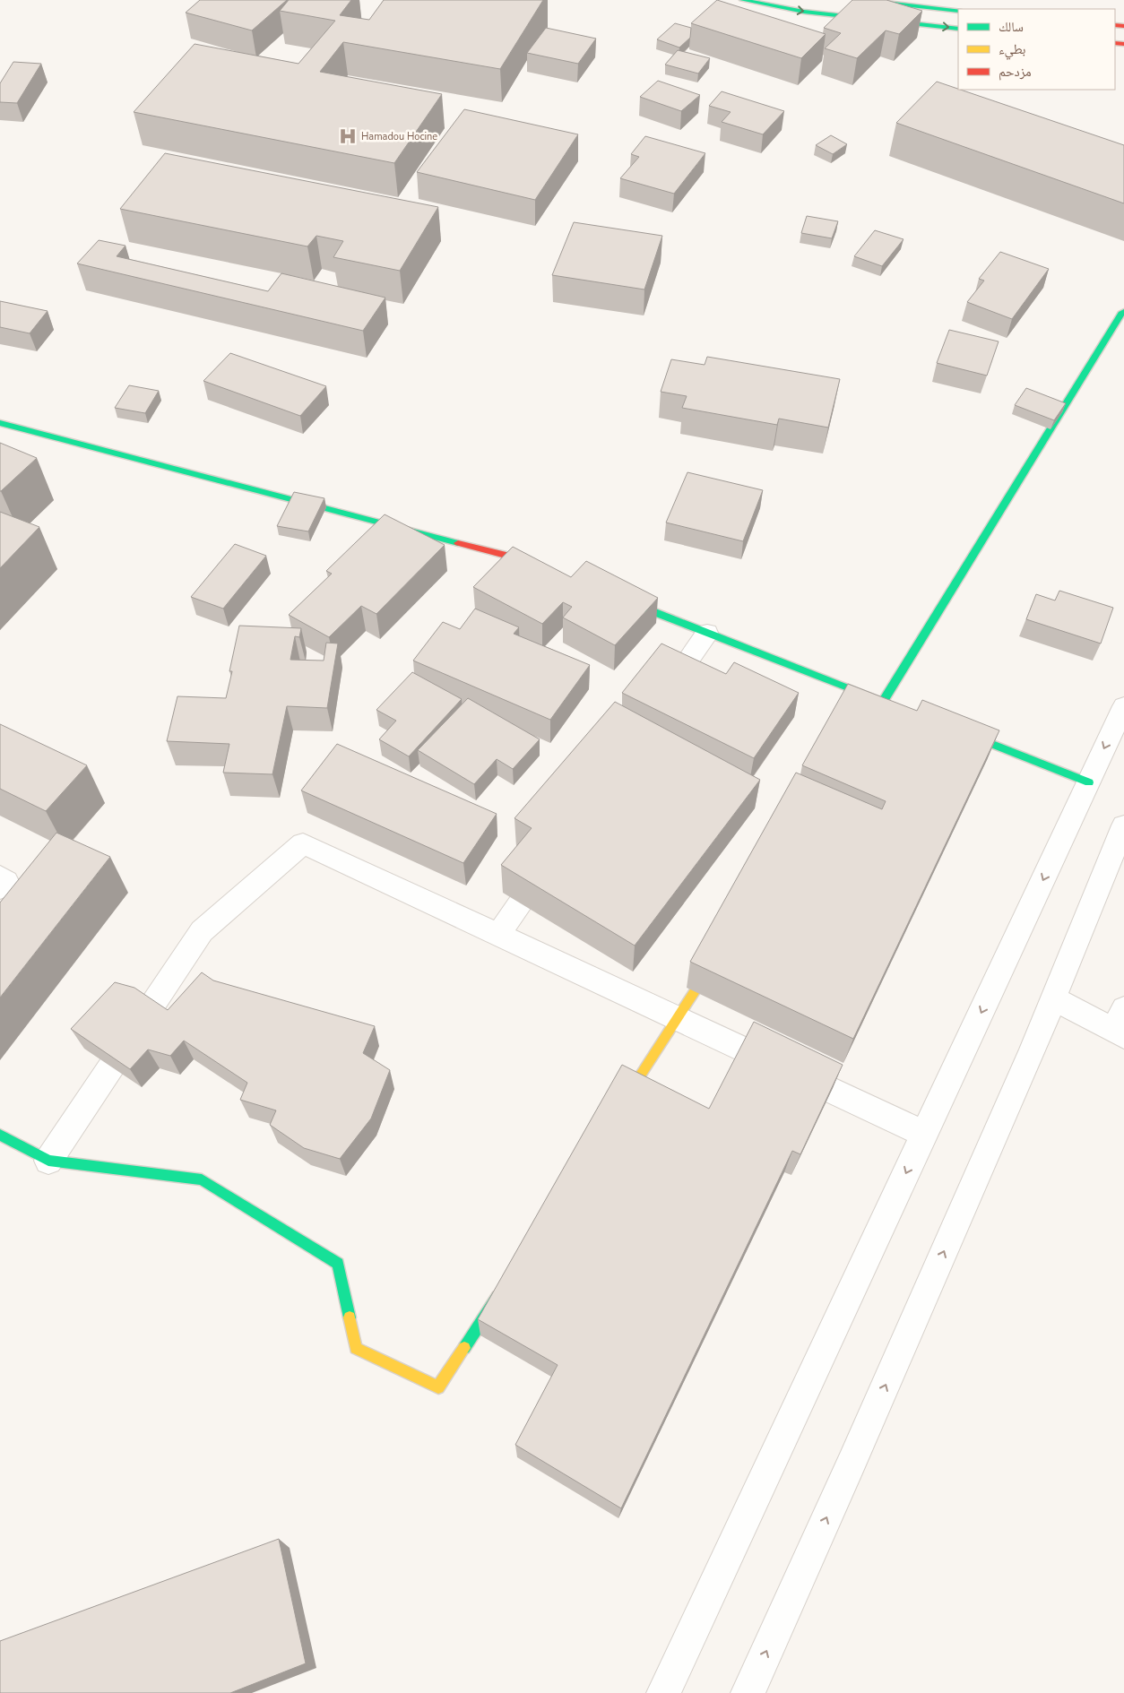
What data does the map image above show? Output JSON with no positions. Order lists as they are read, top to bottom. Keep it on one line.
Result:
{"places":{"hospital":["Hamadou Hocine"]},"legend":["سالك","بطيء","مزدحم"]}
